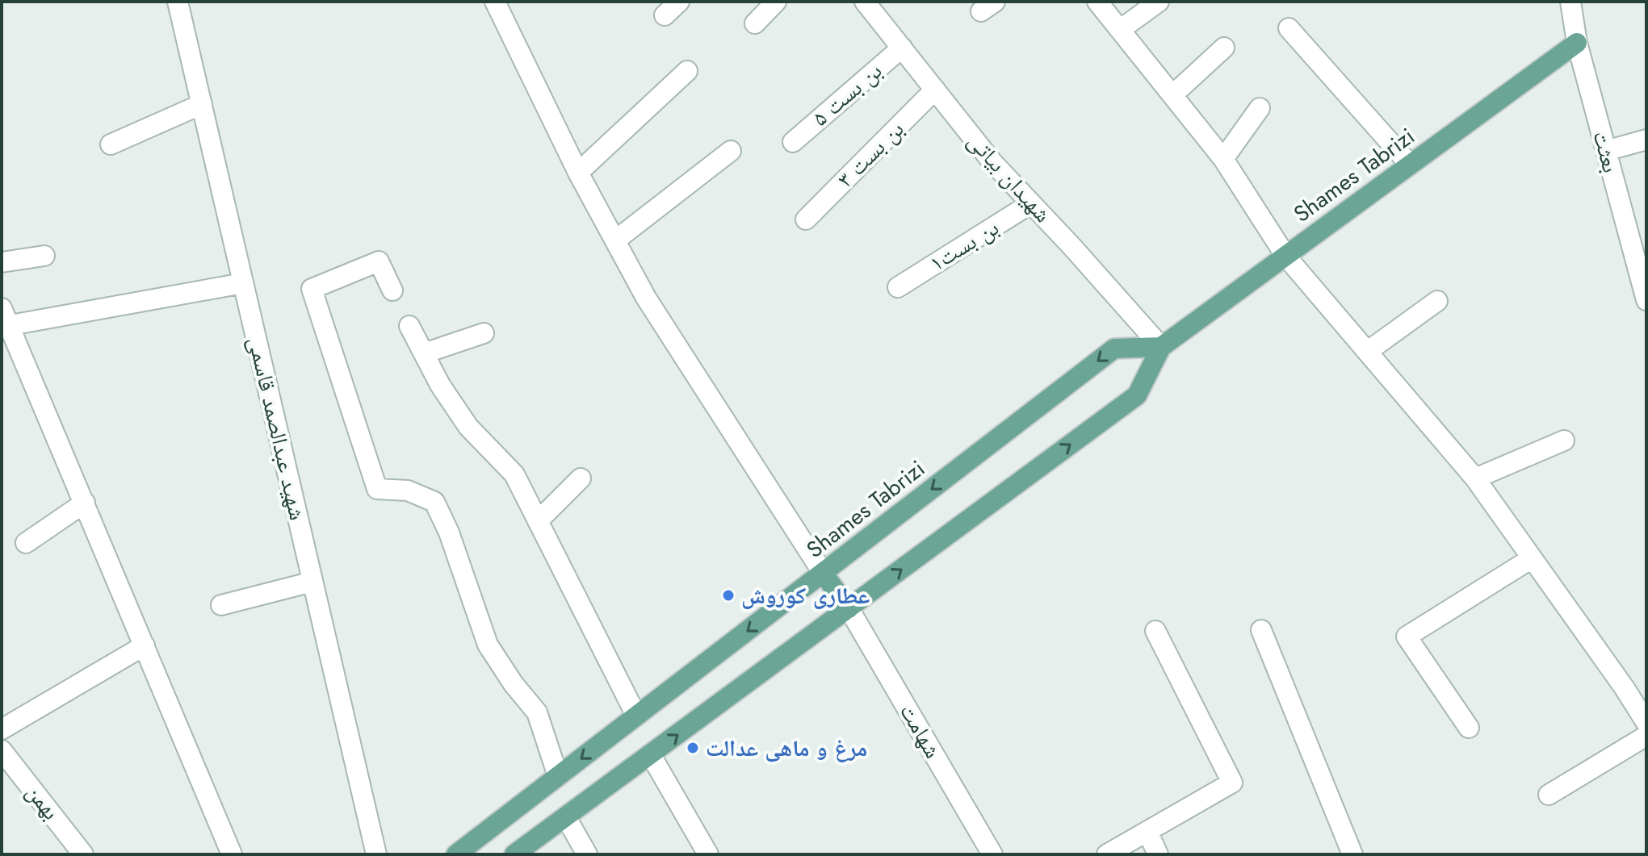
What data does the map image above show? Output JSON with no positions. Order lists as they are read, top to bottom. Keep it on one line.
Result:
{"streets":{"main road":["Shames Tabrizi"],"street":["بن بست ۵","بعثت","بن بست ۳","شهیدان بیاتی","بن بست۱","شهید عبدالصمد قاسمی","شهامت","بهمن"]},"crossings":[["بن بست ۵","شهیدان بیاتی"],["بعثت","Shames Tabrizi"],["بن بست ۳","شهیدان بیاتی"],["Shames Tabrizi","شهیدان بیاتی"],["Shames Tabrizi","شهامت"],["شهیدان بیاتی","بن بست۱"]],"places":["عطاری کوروش","مرغ و ماهی عدالت"]}
